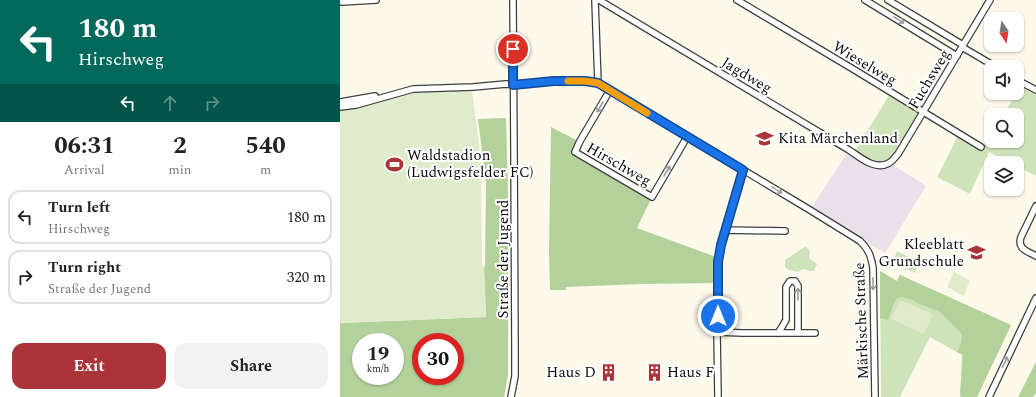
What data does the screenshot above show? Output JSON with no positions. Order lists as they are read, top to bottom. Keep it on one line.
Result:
{"streets":{"street":["Wieselweg","Jagdweg","Fuchsweg","Hirschweg","Straße der Jugend","Märkische Straße"]},"crossings":[["Wieselweg","Fuchsweg"],["Jagdweg","Fuchsweg"]],"one_way":["Märkische Straße"],"places":{"school or university":["Kita Märchenland","Kleeblatt Grundschule"],"sports":["Waldstadion (Ludwigsfelder FC)"],"building":["Haus D","Haus F"]},"north":"bottom","page":{"turn":["180 m","Hirschweg"],"eta":["06:31","Arrival","2","min","540","m"],"list":[{"name":"Turn left","note":"Hirschweg","value":"180 m"},{"name":"Turn right","note":"Straße der Jugend","value":"320 m"}],"speed":"19 km/h","limit":"30","buttons":["Exit","Share"]}}
